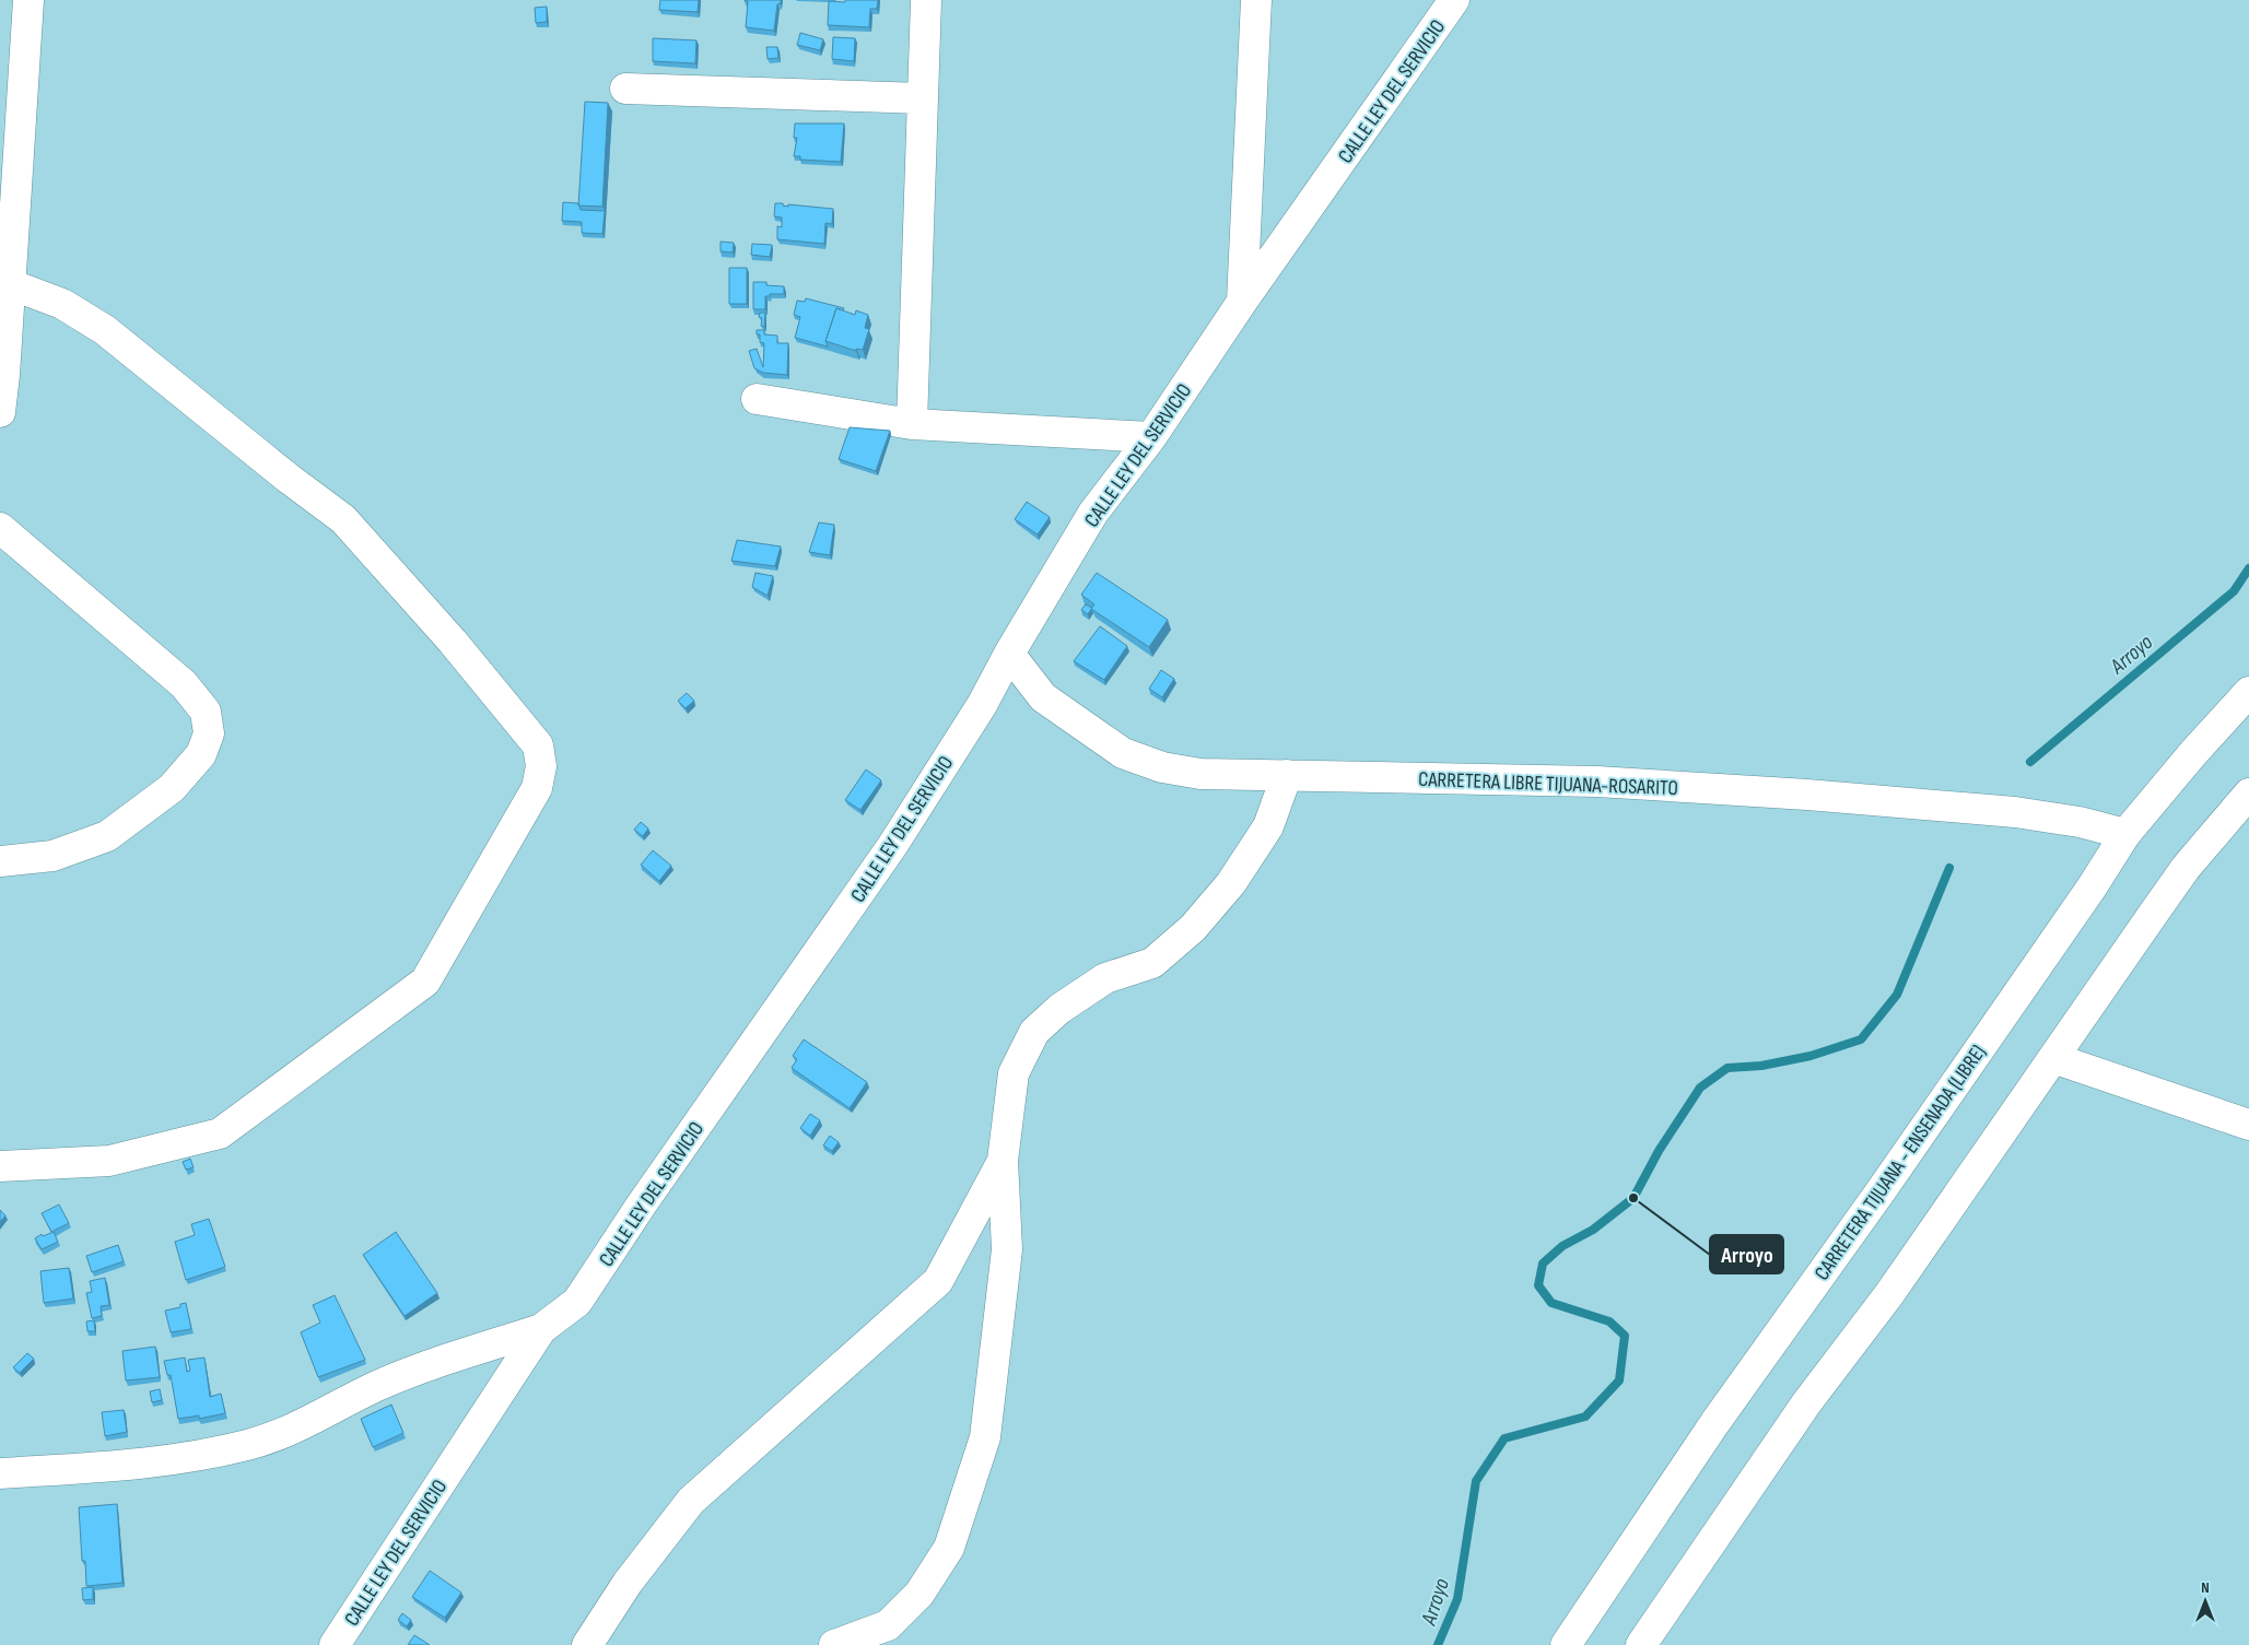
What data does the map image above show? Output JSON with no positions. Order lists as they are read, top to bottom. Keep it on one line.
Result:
{"streets":{"main road":["CALLE LEY DEL SERVICIO","CARRETERA LIBRE TIJUANA-ROSARITO","CARRETERA TIJUANA - ENSENADA (LIBRE)"]},"crossings":[["CALLE LEY DEL SERVICIO","CARRETERA LIBRE TIJUANA-ROSARITO"],["CARRETERA LIBRE TIJUANA-ROSARITO","CARRETERA TIJUANA - ENSENADA (LIBRE)"]],"water":["Arroyo"],"places":["Arroyo"],"north":"top"}
